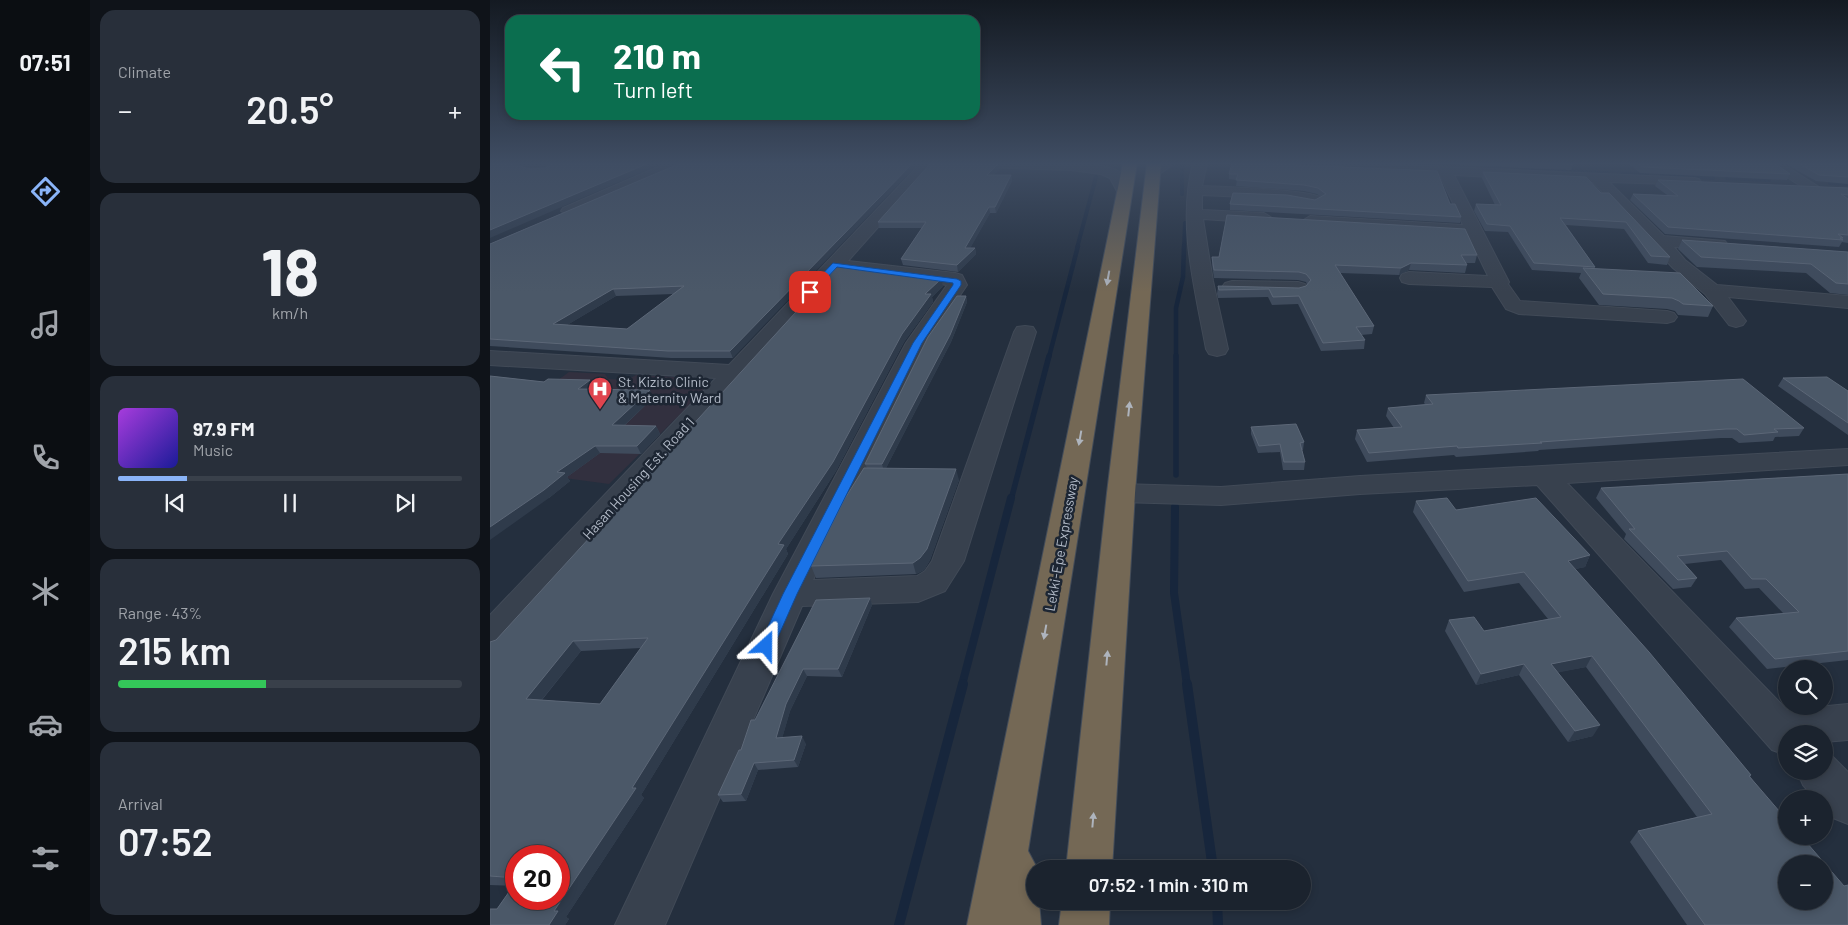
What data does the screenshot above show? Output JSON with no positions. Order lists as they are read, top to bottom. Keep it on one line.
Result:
{"streets":{"highway":["Lekki-Epe Expressway"],"street":["Hasan Housing Est. Road 1"]},"places":{"hospital":["St. Kizito Clinic & Maternity Ward"]},"page":{"tabs":"07:51","tile":["Climate",["18","km/h"],["Range · 43%","215 km"],["Arrival","07:52"]],"turn":["210 m","Turn left"],"heat":["−","20.5°","+"],"song":["97.9 FM","Music"],"map_buttons":["+","−"],"limit":"20","trip":"07:52 · 1 min · 310 m"}}
